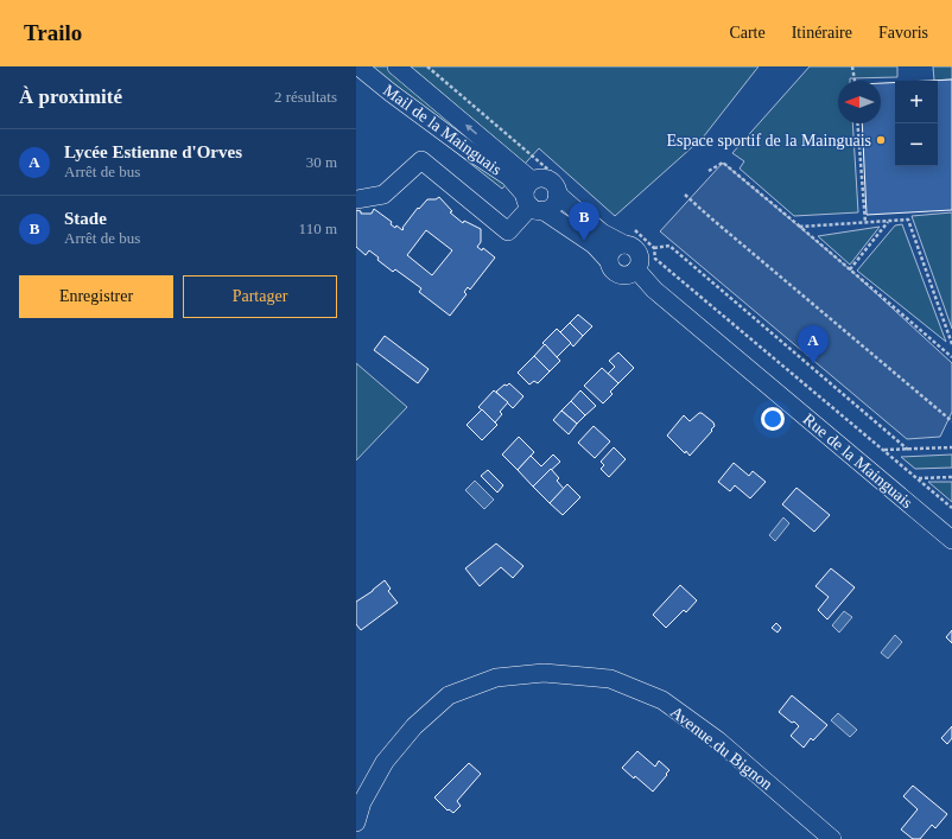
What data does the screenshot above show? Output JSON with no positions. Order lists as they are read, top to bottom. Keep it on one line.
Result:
{"streets":{"street":["Mail de la Mainguais","Rue de la Mainguais","Avenue du Bignon"]},"crossings":[["Mail de la Mainguais","Rue de la Mainguais"]],"places":["Espace sportif de la Mainguais"],"north":"left","page":{"header":"Trailo","nav":["Carte","Itinéraire","Favoris"],"heading":["À proximité","2 résultats"],"map_buttons":["+","−"],"list":[{"mark":"A","name":"Lycée Estienne d'Orves","note":"Arrêt de bus","value":"30 m"},{"mark":"B","name":"Stade","note":"Arrêt de bus","value":"110 m"}],"pins":["B","A"],"buttons":["Enregistrer","Partager"]}}
